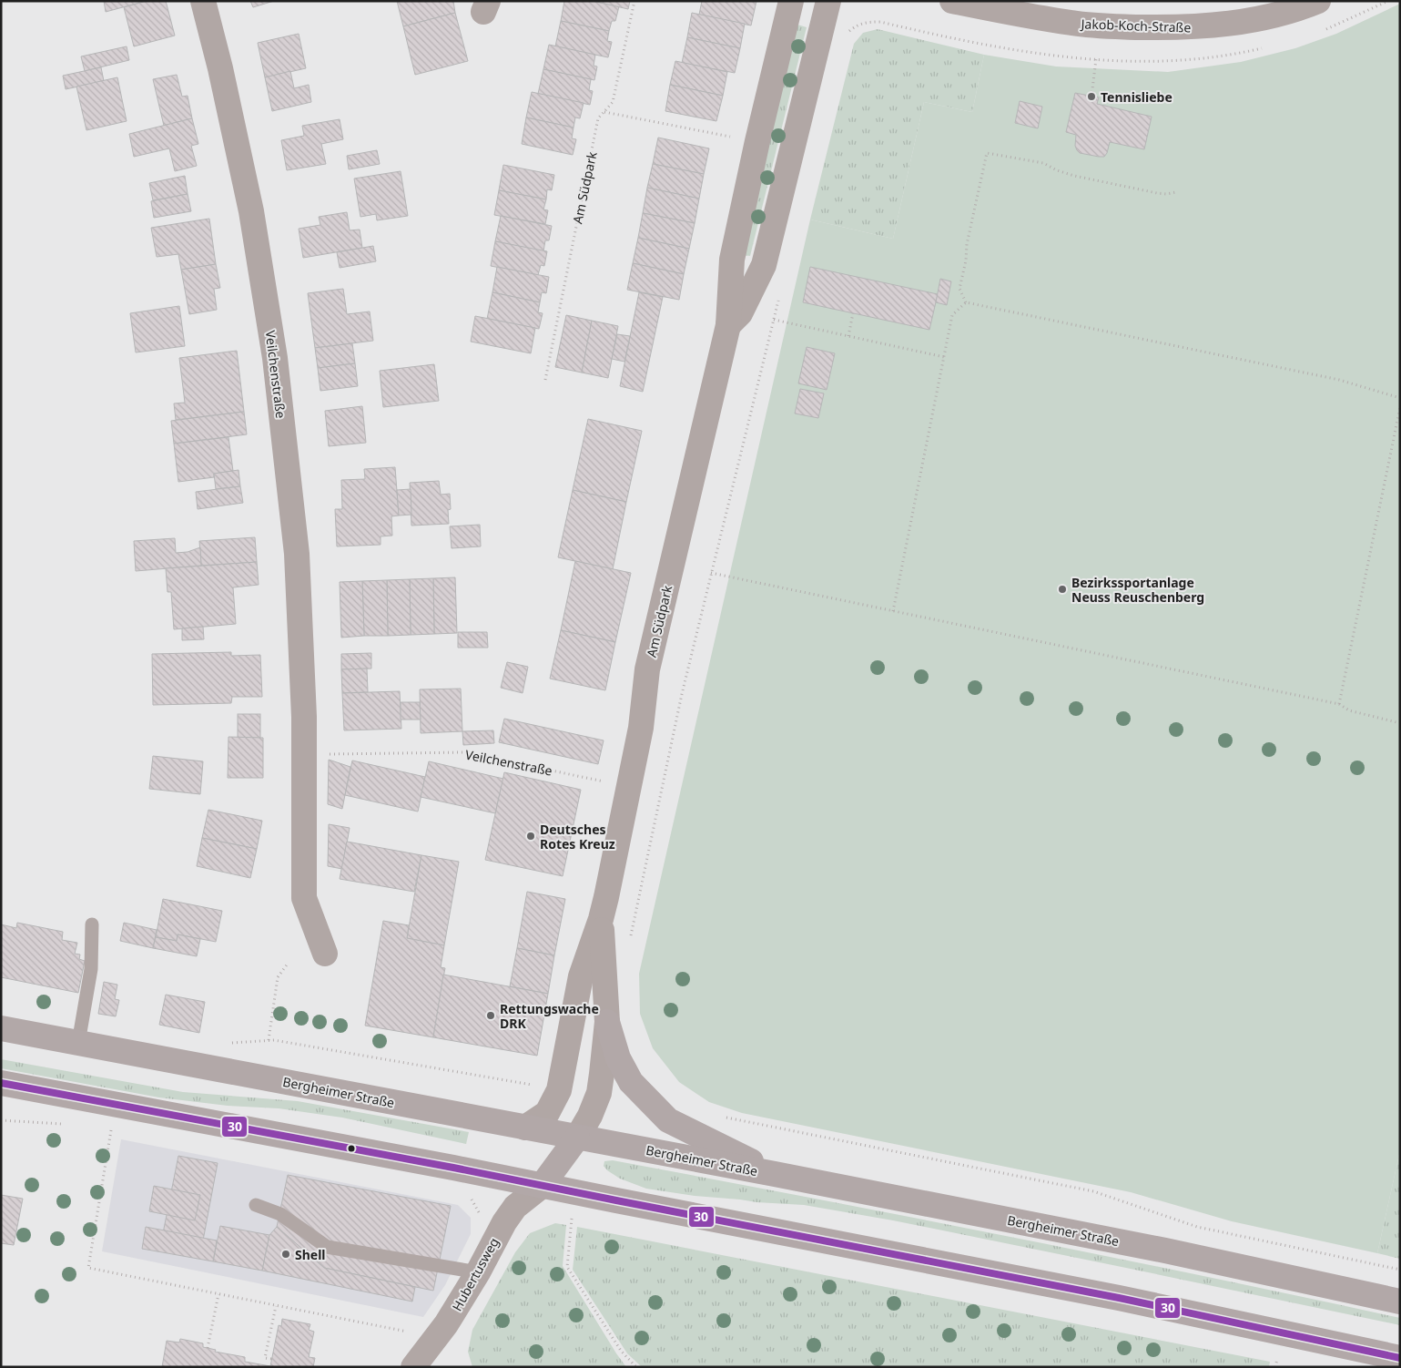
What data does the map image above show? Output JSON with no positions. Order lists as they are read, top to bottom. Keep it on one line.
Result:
{"streets":{"main road":["Bergheimer Straße"],"street":["Jakob-Koch-Straße","Am Südpark","Veilchenstraße","Hubertusweg"]},"crossings":[["Am Südpark","Veilchenstraße"],["Am Südpark","Bergheimer Straße"]],"places":["Tennisliebe","Bezirkssportanlage Neuss Reuschenberg","Deutsches Rotes Kreuz","Rettungswache DRK","Shell"],"lines":["transit line 30"]}
